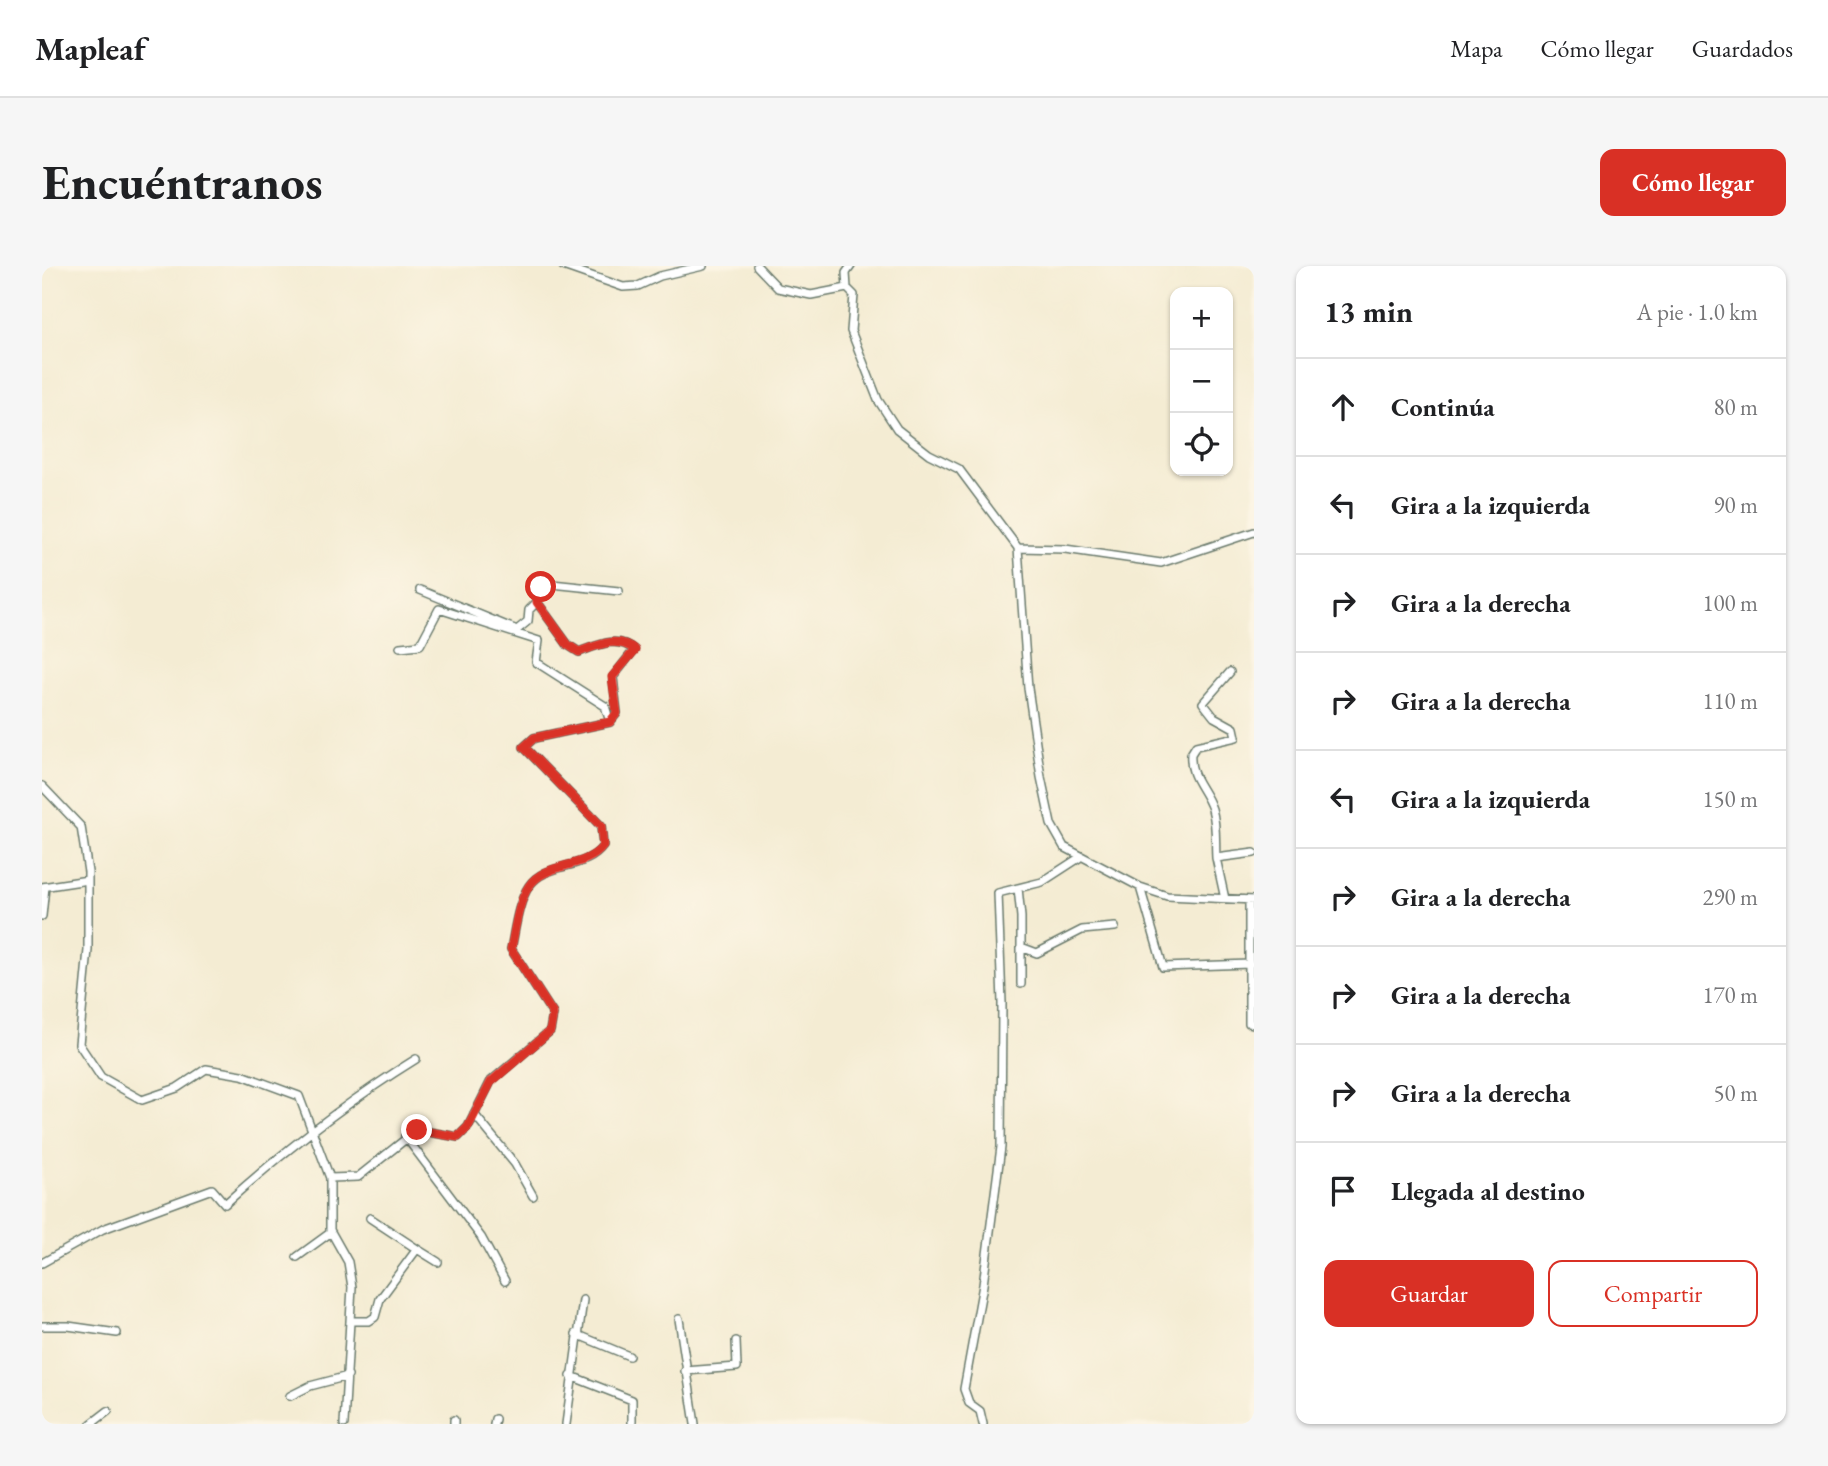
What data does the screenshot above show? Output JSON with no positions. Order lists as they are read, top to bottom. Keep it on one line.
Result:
{"page":{"header":"Mapleaf","nav":["Mapa","Cómo llegar","Guardados"],"buttons":["Cómo llegar",["Guardar","Compartir"]],"title":"Encuéntranos","heading":["13 min","A pie · 1.0 km"],"map_buttons":["+","−"],"list":[["Continúa","80 m"],["Gira a la izquierda","90 m"],["Gira a la derecha","100 m"],["Gira a la derecha","110 m"],["Gira a la izquierda","150 m"],["Gira a la derecha","290 m"],["Gira a la derecha","170 m"],["Gira a la derecha","50 m"],"Llegada al destino"]}}
